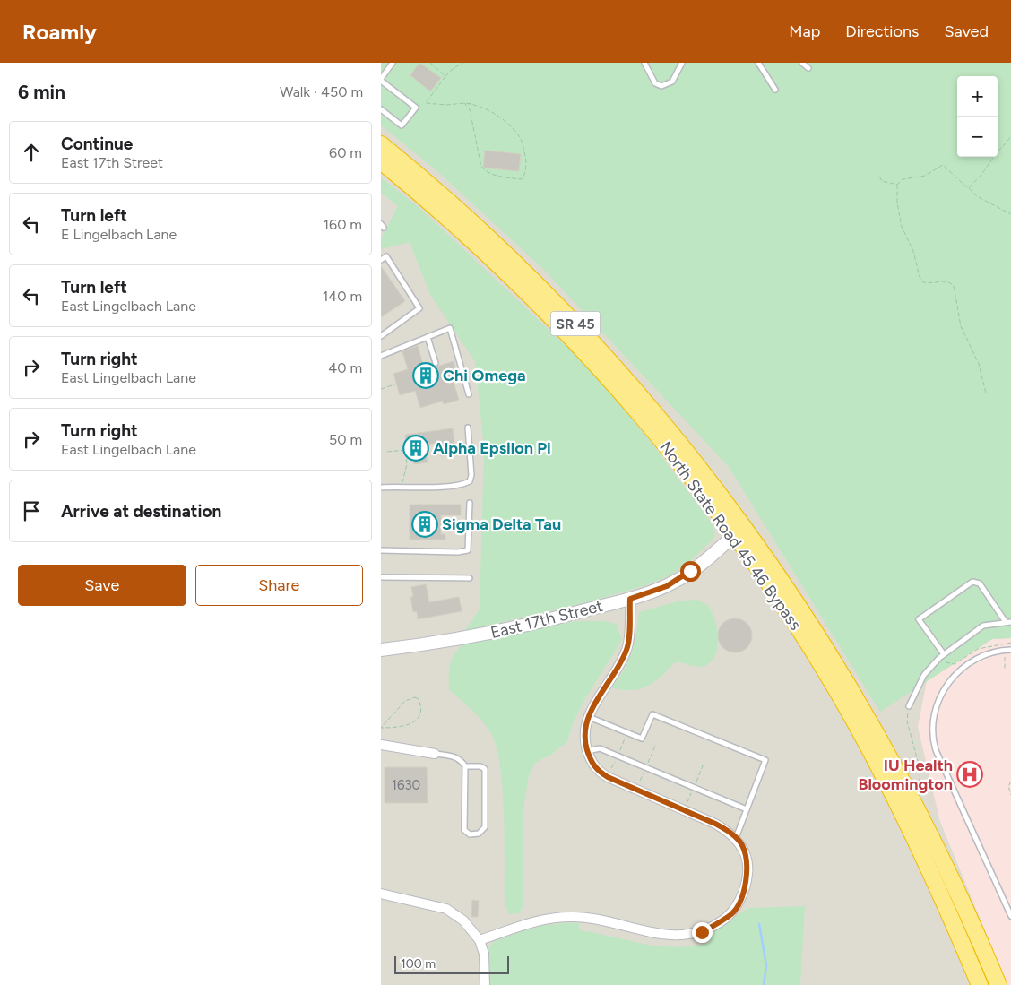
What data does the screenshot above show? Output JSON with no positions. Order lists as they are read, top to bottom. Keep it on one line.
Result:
{"streets":{"highway":["SR 45","North State Road 45 46 Bypass"],"main road":["East 17th Street"]},"crossings":[["SR 45","North State Road 45 46 Bypass"],["SR 45","East 17th Street"],["North State Road 45 46 Bypass","East 17th Street"]],"places":{"building":["Chi Omega","Alpha Epsilon Pi","Sigma Delta Tau"],"hospital":["IU Health Bloomington"]},"house_numbers":["1630"],"scale_bar":"100 m","page":{"header":"Roamly","nav":["Map","Directions","Saved"],"heading":["6 min","Walk · 450 m"],"map_buttons":["+","−"],"list":[["Continue","East 17th Street","60 m"],["Turn left","E Lingelbach Lane","160 m"],["Turn left","East Lingelbach Lane","140 m"],["Turn right","East Lingelbach Lane","40 m"],["Turn right","East Lingelbach Lane","50 m"],"Arrive at destination"],"buttons":["Save","Share"],"scale":"100 m"}}
